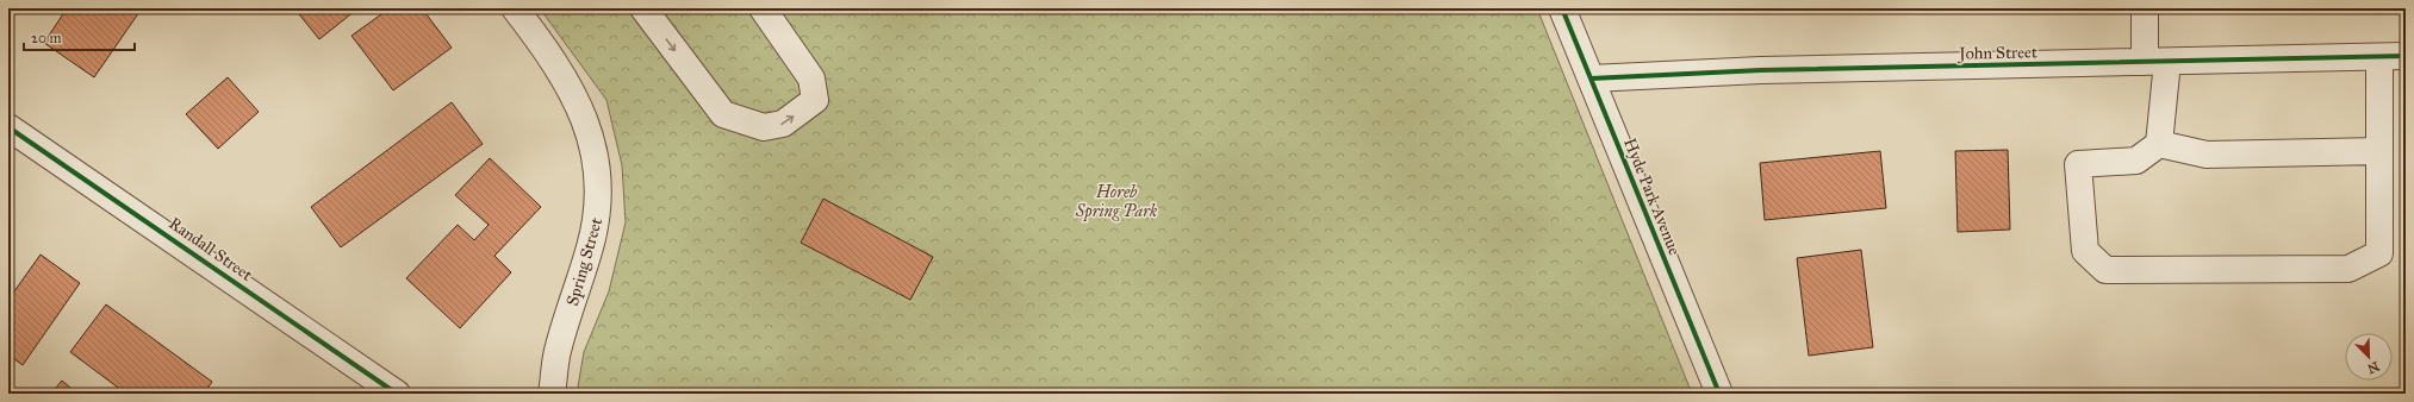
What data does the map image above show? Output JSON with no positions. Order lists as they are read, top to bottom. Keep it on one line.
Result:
{"streets":{"street":["John Street","Hyde Park Avenue","Randall Street","Spring Street"]},"crossings":[["John Street","Hyde Park Avenue"]],"parks":["Horeb Spring Park"],"scale_bar":"20 m","north":"bottom right"}
